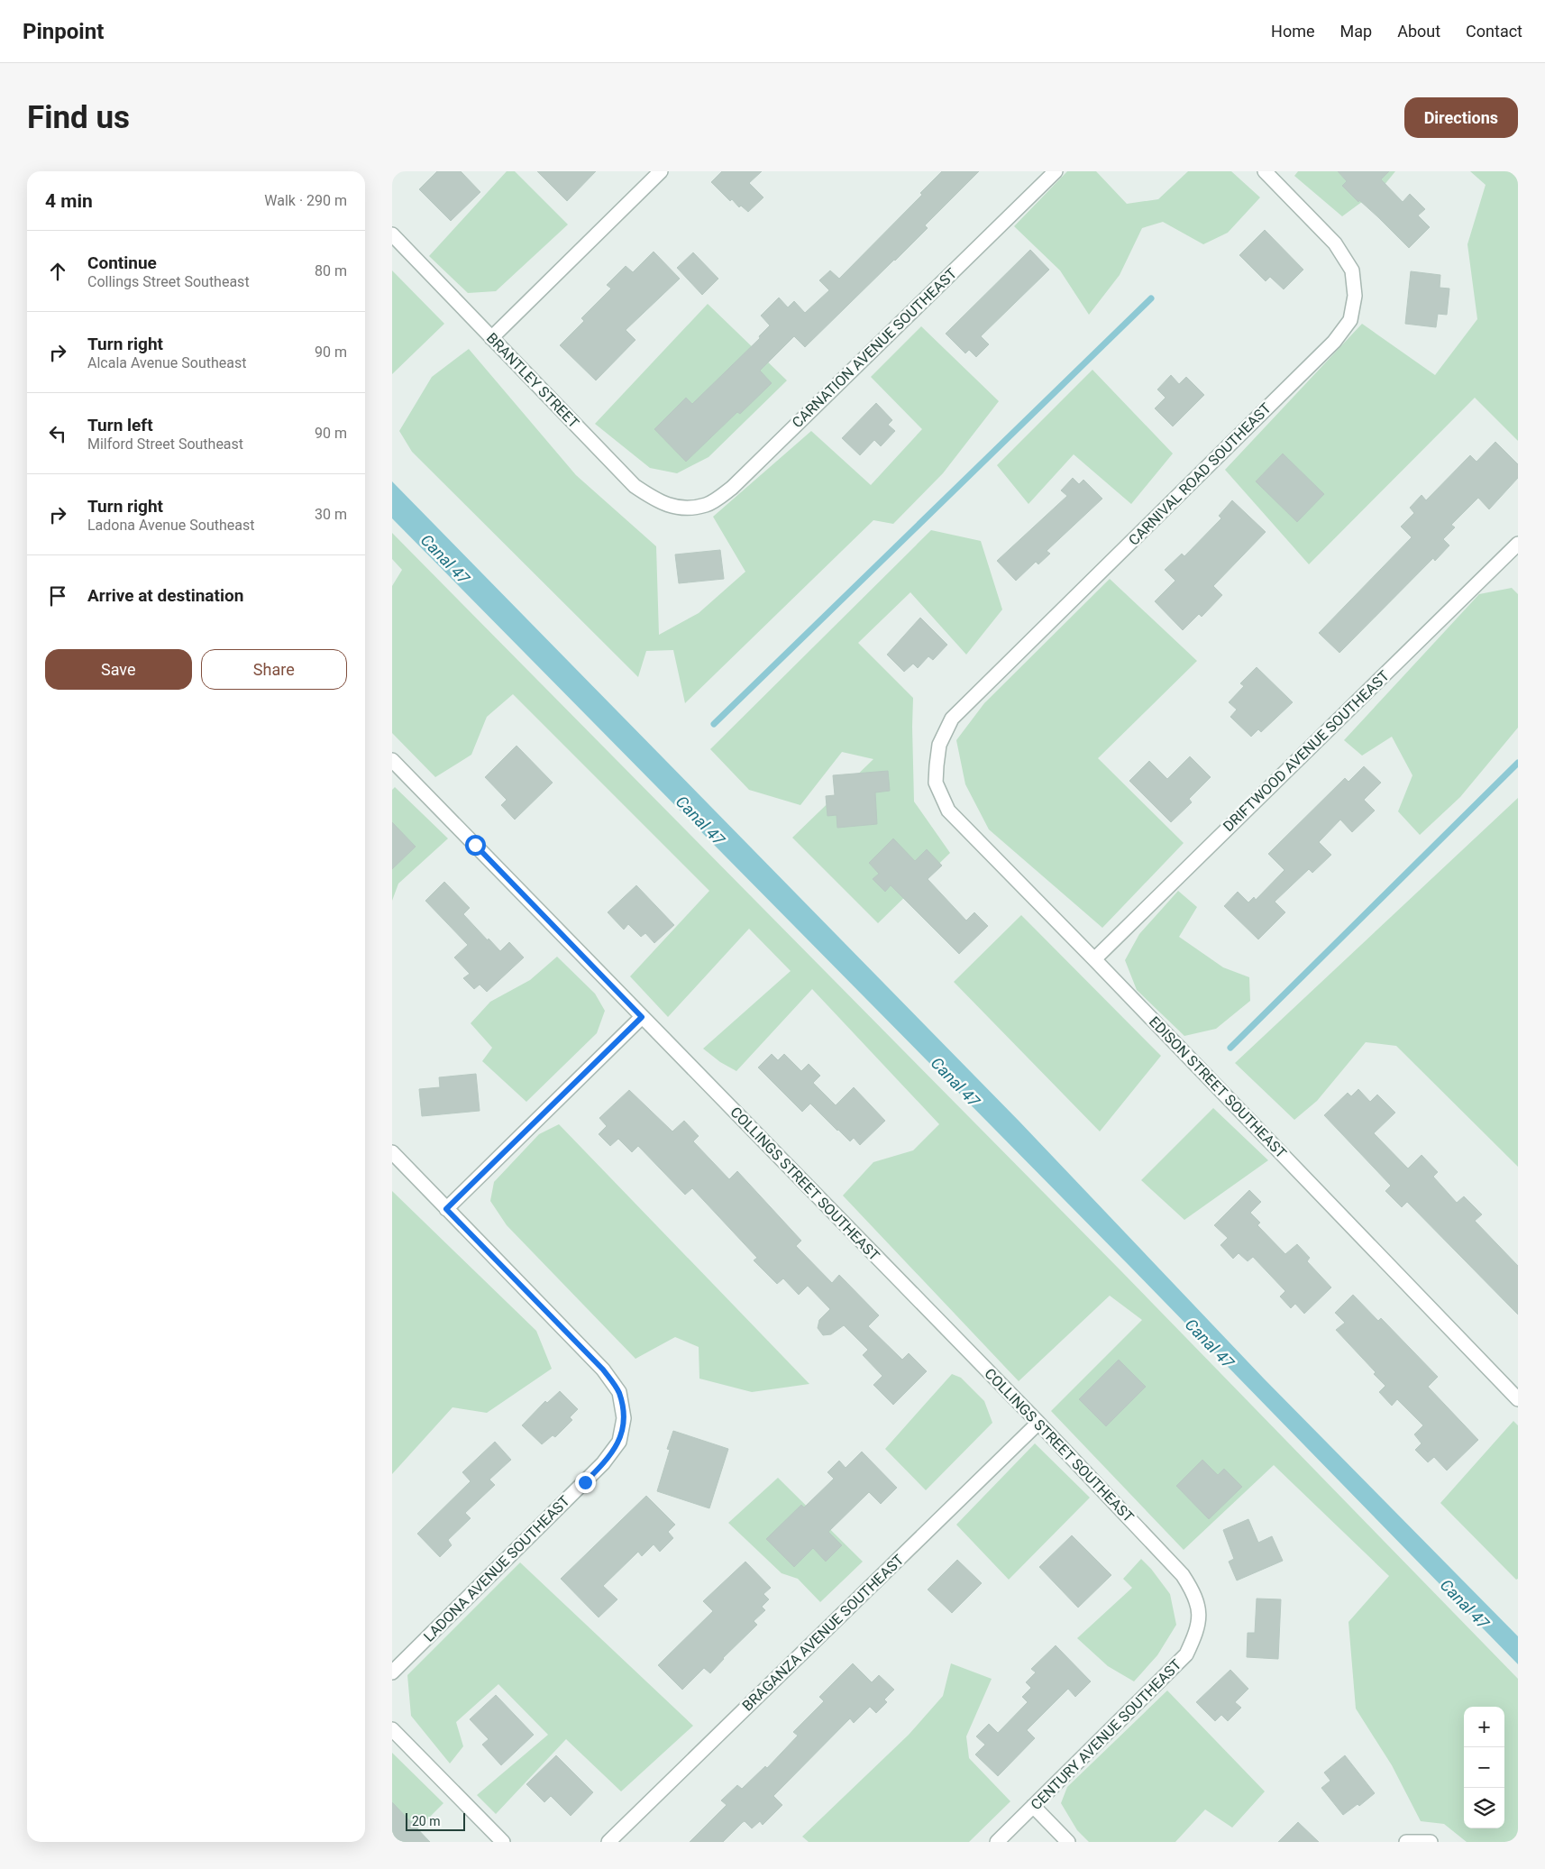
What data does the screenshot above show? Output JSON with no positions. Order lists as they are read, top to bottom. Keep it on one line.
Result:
{"streets":{"street":["CARNATION AVENUE SOUTHEAST","BRANTLEY STREET","CARNIVAL ROAD SOUTHEAST","DRIFTWOOD AVENUE SOUTHEAST","EDISON STREET SOUTHEAST","COLLINGS STREET SOUTHEAST","LADONA AVENUE SOUTHEAST","BRAGANZA AVENUE SOUTHEAST","CENTURY AVENUE SOUTHEAST"]},"crossings":[["CARNATION AVENUE SOUTHEAST","BRANTLEY STREET"],["CARNIVAL ROAD SOUTHEAST","EDISON STREET SOUTHEAST"],["DRIFTWOOD AVENUE SOUTHEAST","EDISON STREET SOUTHEAST"],["COLLINGS STREET SOUTHEAST","BRAGANZA AVENUE SOUTHEAST"],["COLLINGS STREET SOUTHEAST","CENTURY AVENUE SOUTHEAST"]],"water":["Canal 47"],"scale_bar":"20 m","page":{"header":"Pinpoint","nav":["Home","Map","About","Contact"],"buttons":["Directions",["Save","Share"]],"title":"Find us","heading":["4 min","Walk · 290 m"],"list":[["Continue","Collings Street Southeast","80 m"],["Turn right","Alcala Avenue Southeast","90 m"],["Turn left","Milford Street Southeast","90 m"],["Turn right","Ladona Avenue Southeast","30 m"],"Arrive at destination"],"map_buttons":["+","−"],"scale":"20 m"}}
